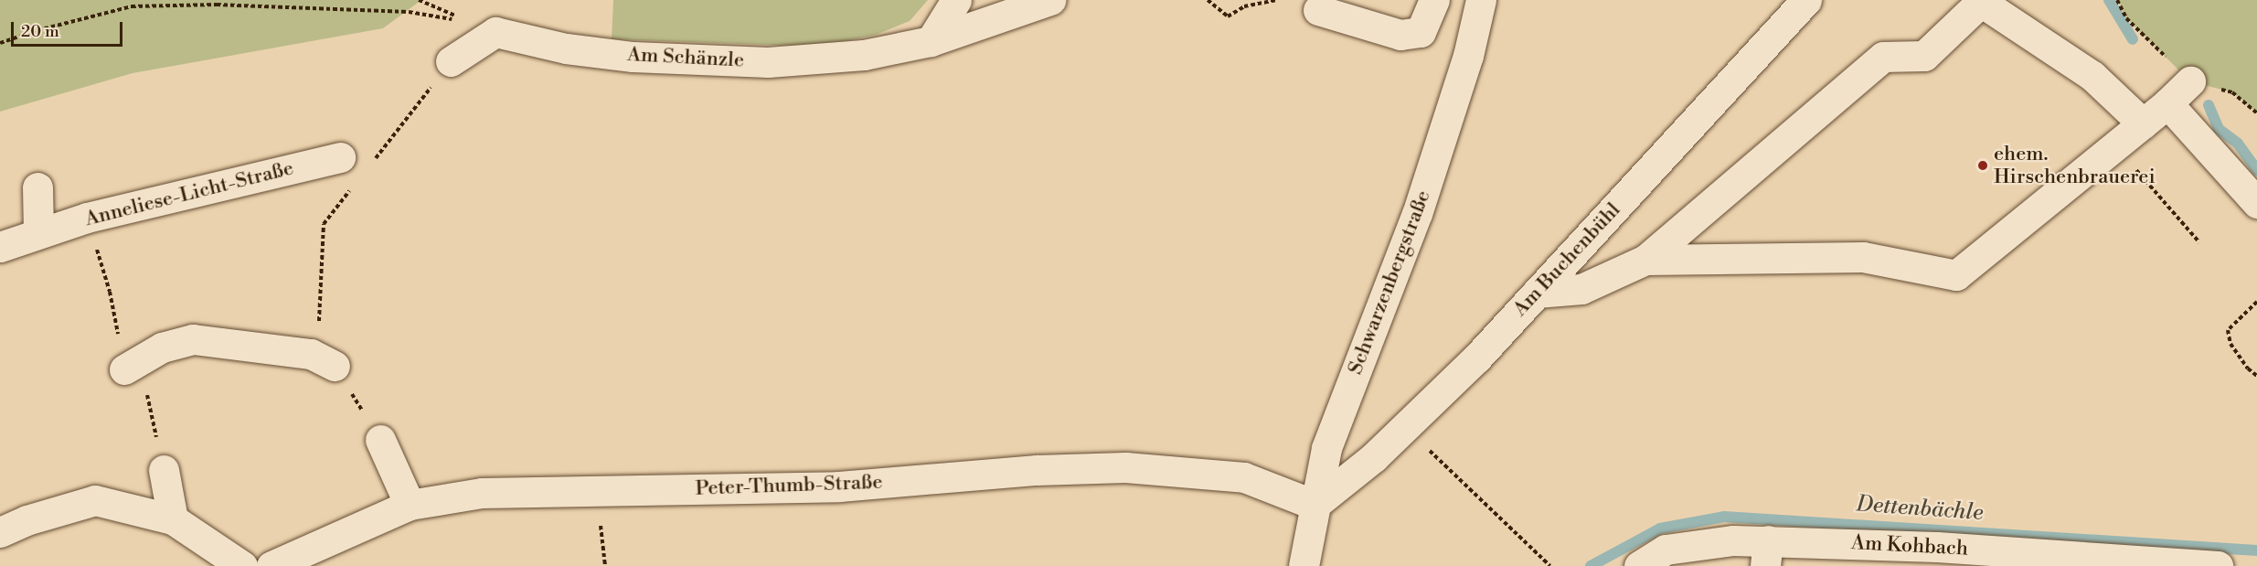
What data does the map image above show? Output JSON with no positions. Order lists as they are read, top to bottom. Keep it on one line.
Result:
{"streets":{"street":["Am Schänzle","Anneliese-Licht-Straße","Am Buchenbühl","Schwarzenbergstraße","Peter-Thumb-Straße","Am Kohbach"]},"crossings":[["Am Buchenbühl","Schwarzenbergstraße"],["Am Buchenbühl","Peter-Thumb-Straße"],["Schwarzenbergstraße","Peter-Thumb-Straße"]],"water":["Dettenbächle"],"places":["ehem. Hirschenbrauerei"],"scale_bar":"20 m"}
